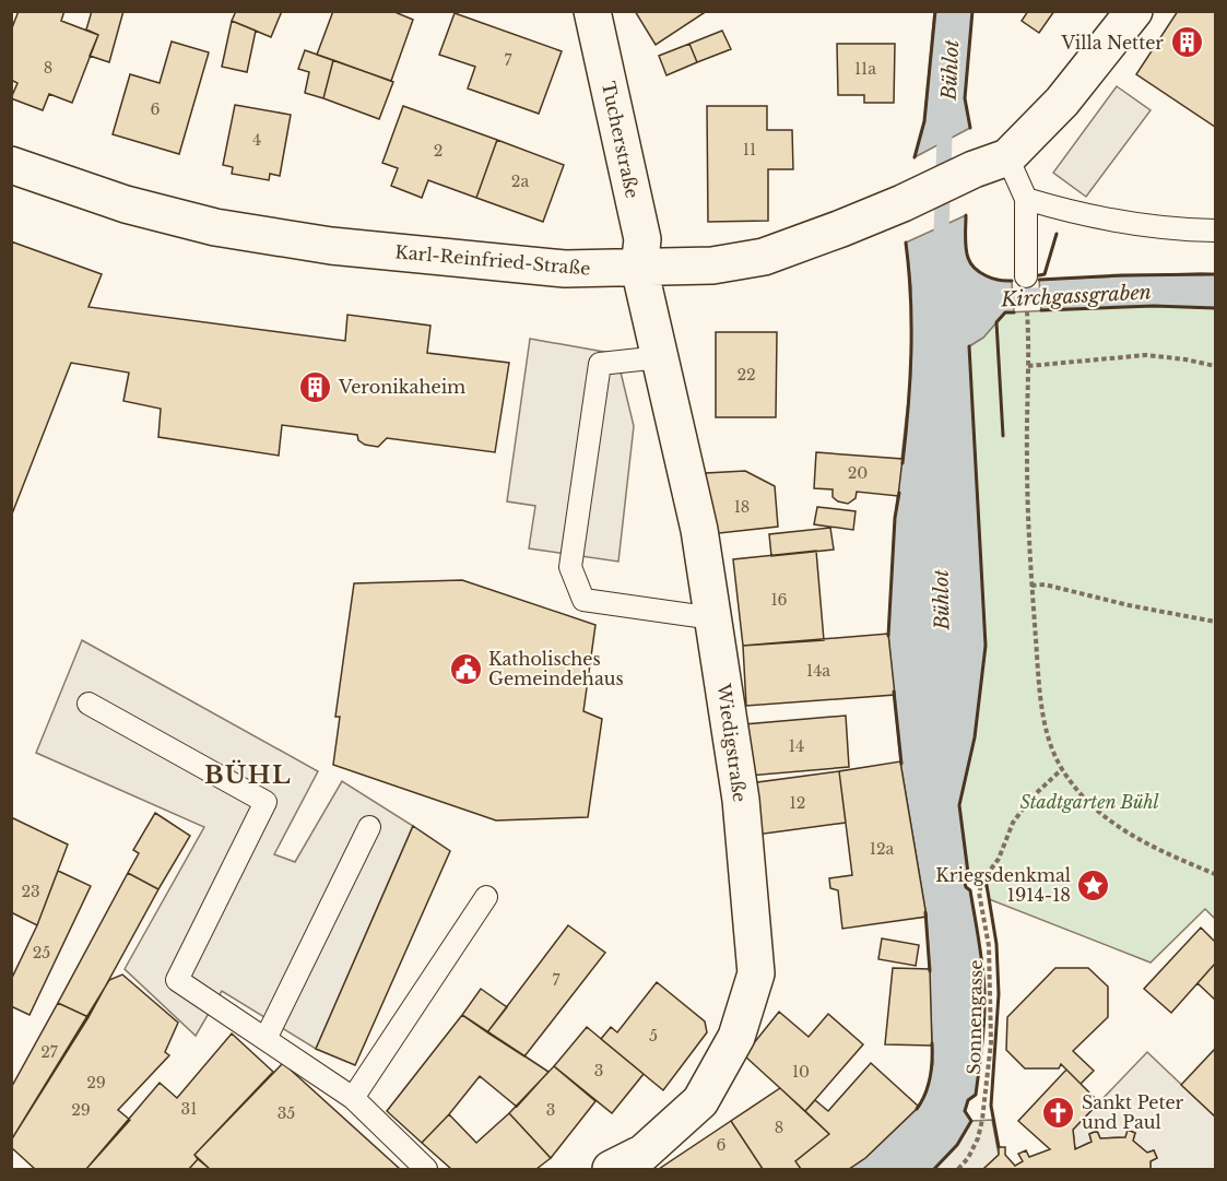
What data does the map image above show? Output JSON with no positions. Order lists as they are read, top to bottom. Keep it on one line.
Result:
{"streets":{"street":["Tucherstraße","Karl-Reinfried-Straße","Wiedigstraße"],"path":["Sonnengasse"]},"crossings":[["Tucherstraße","Karl-Reinfried-Straße"],["Tucherstraße","Wiedigstraße"],["Karl-Reinfried-Straße","Wiedigstraße"]],"districts":["BÜHL"],"water":["Bühlot","Kirchgassgraben"],"parks":["Stadtgarten Bühl"],"places":{"building":["Villa Netter","Veronikaheim"],"public building":["Katholisches Gemeindehaus"],"place":["Kriegsdenkmal 1914-18"],"church":["Sankt Peter und Paul"]},"house_numbers":["7","8","11a","6","4","11","2","2a","22","20","18","16","14a","14","12","12a","23","25","7","5","27","3","10","29","31","29","3","35","8","6"]}
